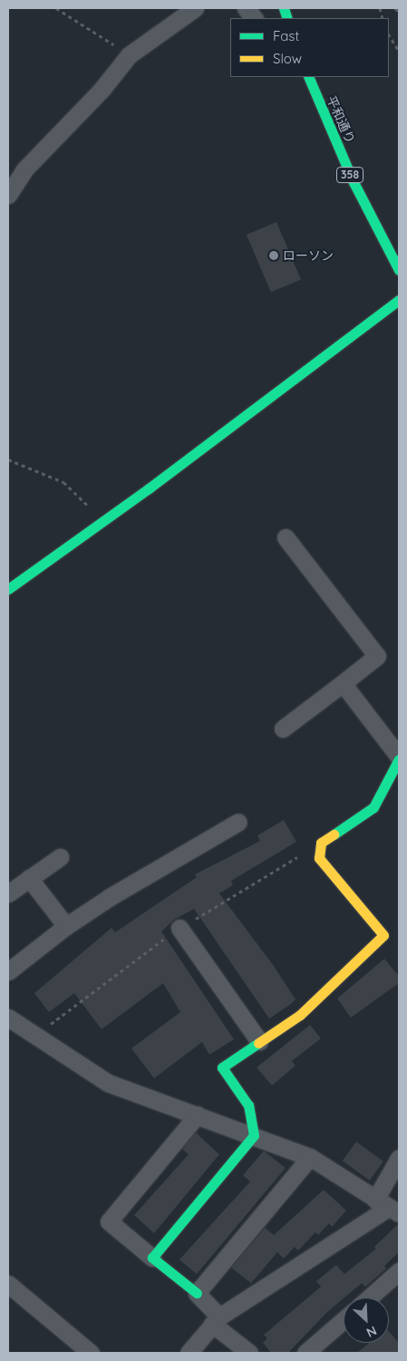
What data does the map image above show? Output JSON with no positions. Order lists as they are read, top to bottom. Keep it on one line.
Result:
{"streets":{"main road":["平和通り","358"]},"places":["ローソン"],"legend":["Fast","Slow"],"north":"bottom right"}
